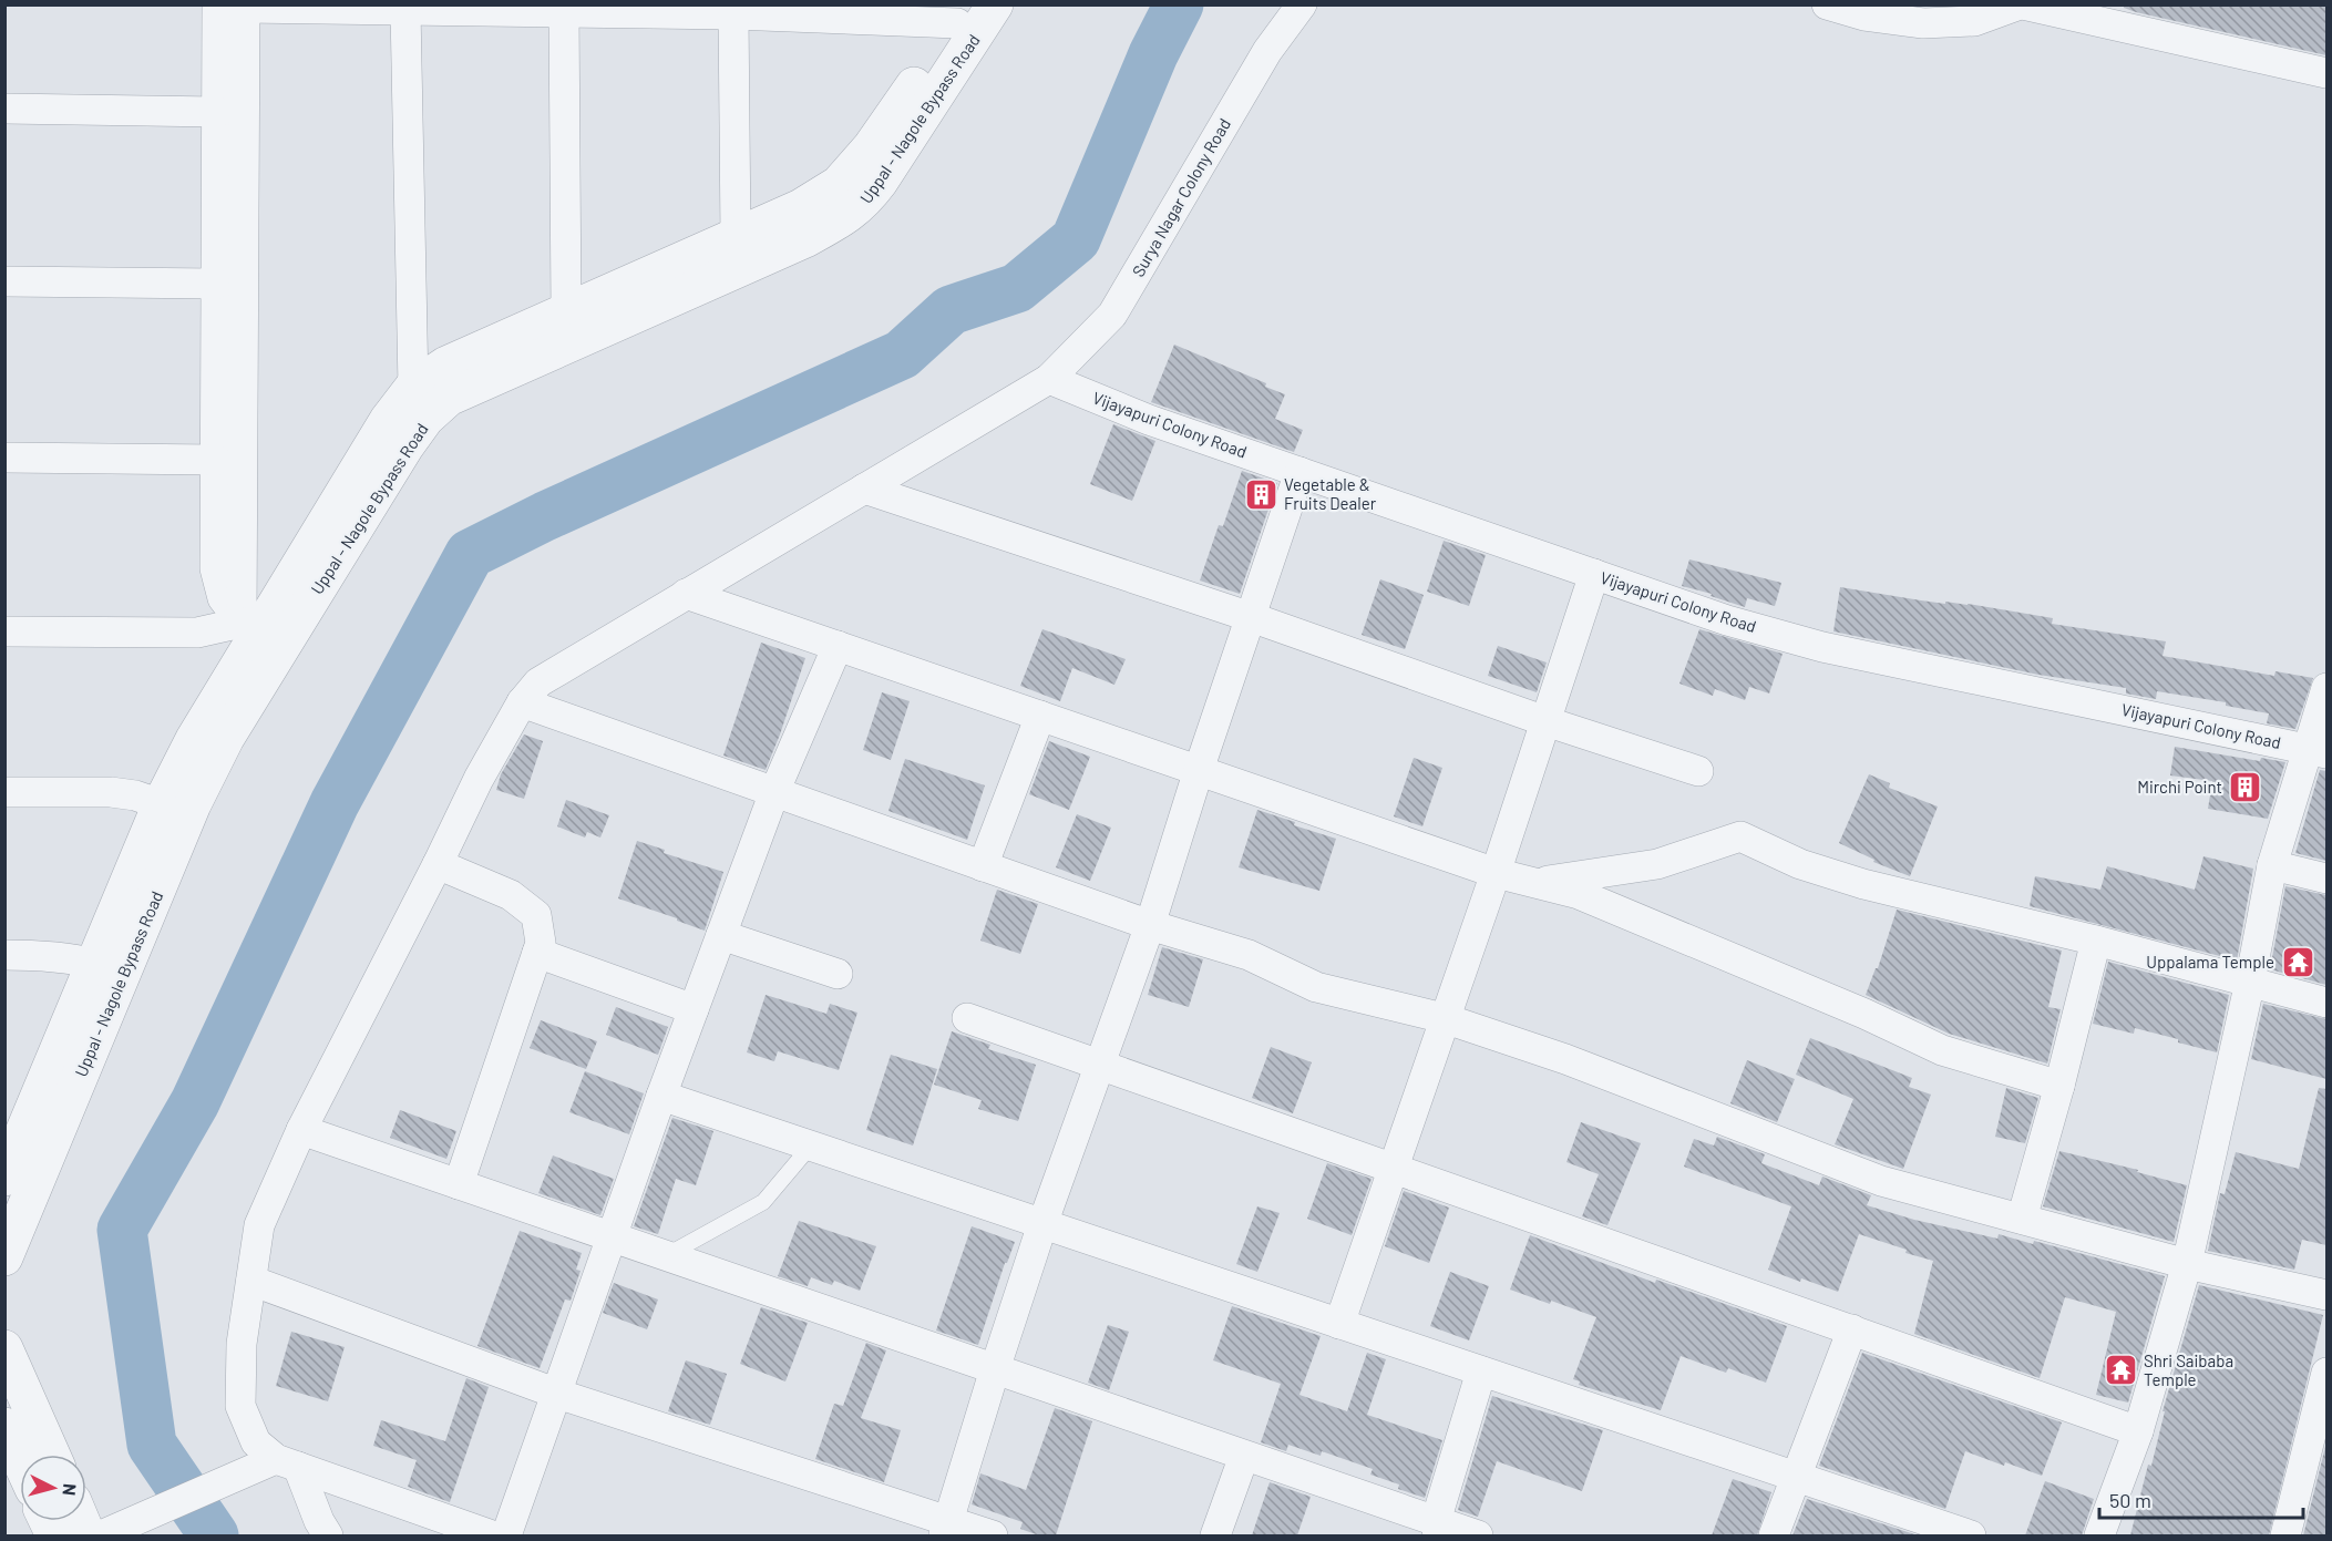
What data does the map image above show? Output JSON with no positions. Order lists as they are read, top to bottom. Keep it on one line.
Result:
{"streets":{"street":["Uppal - Nagole Bypass Road","Surya Nagar Colony Road","Vijayapuri Colony Road"]},"crossings":[["Surya Nagar Colony Road","Vijayapuri Colony Road"]],"places":{"building":["Vegetable & Fruits Dealer","Mirchi Point"],"temple":["Uppalama Temple","Shri Saibaba Temple"]},"scale_bar":"50 m","north":"right"}
